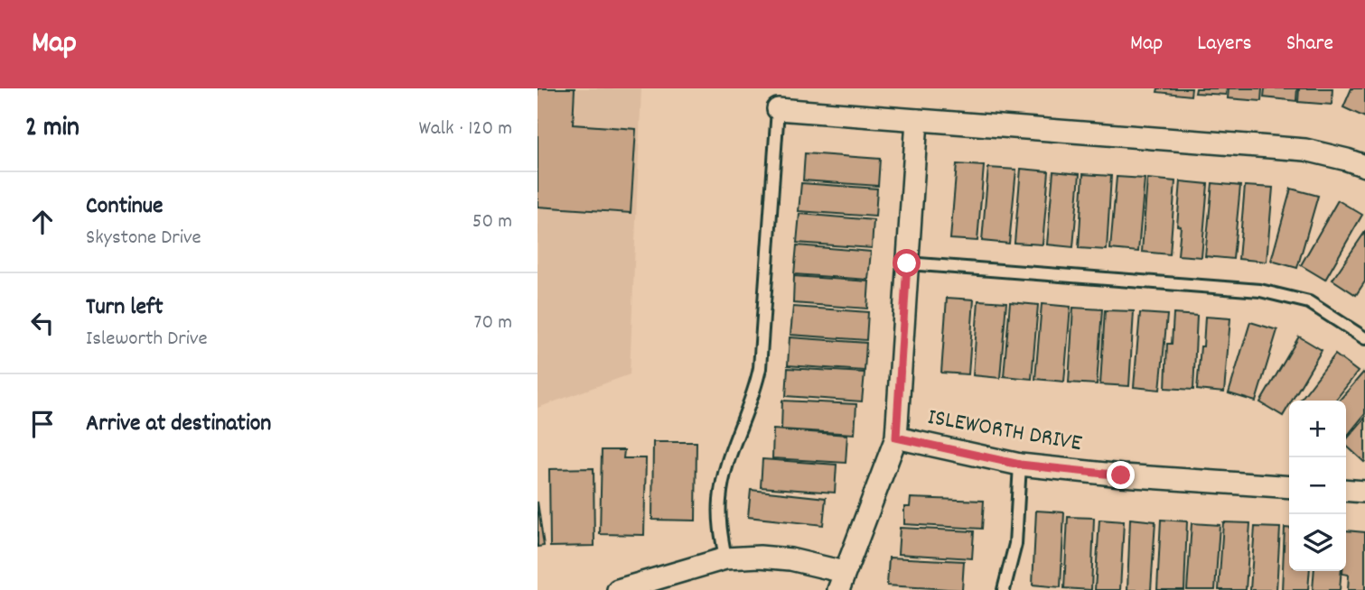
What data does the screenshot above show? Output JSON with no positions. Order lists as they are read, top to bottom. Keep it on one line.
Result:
{"streets":{"street":["ISLEWORTH DRIVE"]},"page":{"header":"Map","nav":["Map","Layers","Share"],"heading":["2 min","Walk · 120 m"],"list":[["Continue","Skystone Drive","50 m"],["Turn left","Isleworth Drive","70 m"],"Arrive at destination"],"map_buttons":["+","−"]}}
